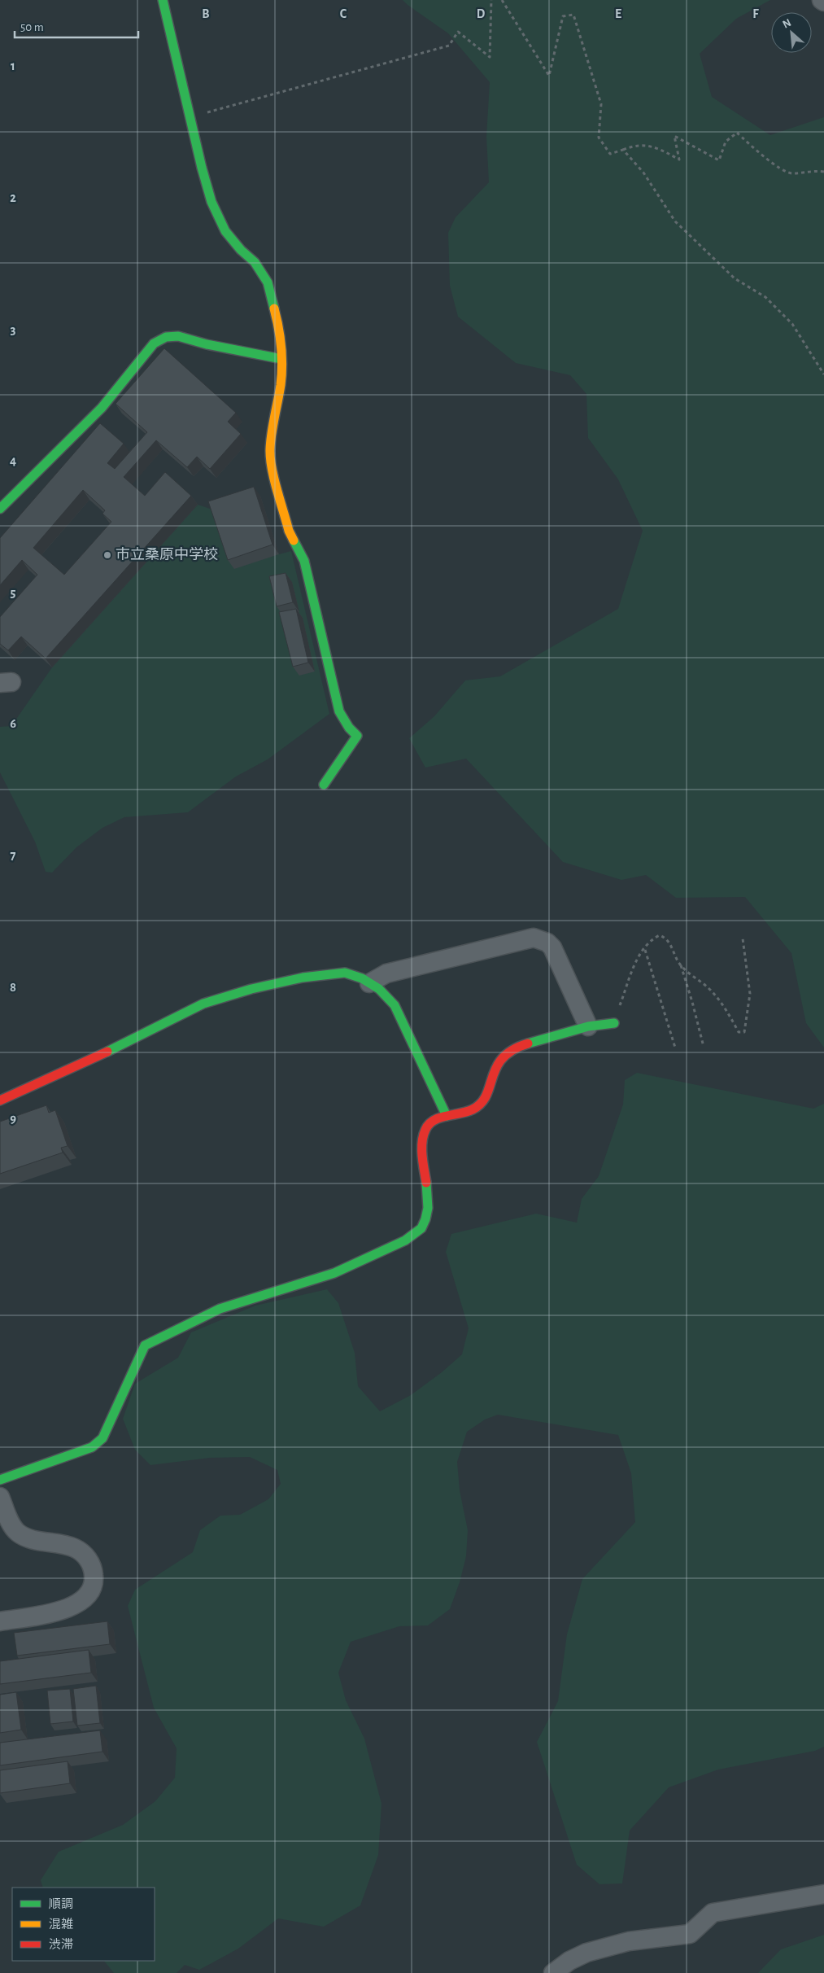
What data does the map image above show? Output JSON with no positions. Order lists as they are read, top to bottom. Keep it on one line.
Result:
{"places":["市立桑原中学校"],"legend":["順調","混雑","渋滞"],"scale_bar":"50 m","north":"top left","grid":{"columns":["B","C","D","E","F"],"rows":["1","2","3","4","5","6","7","8","9"]}}
